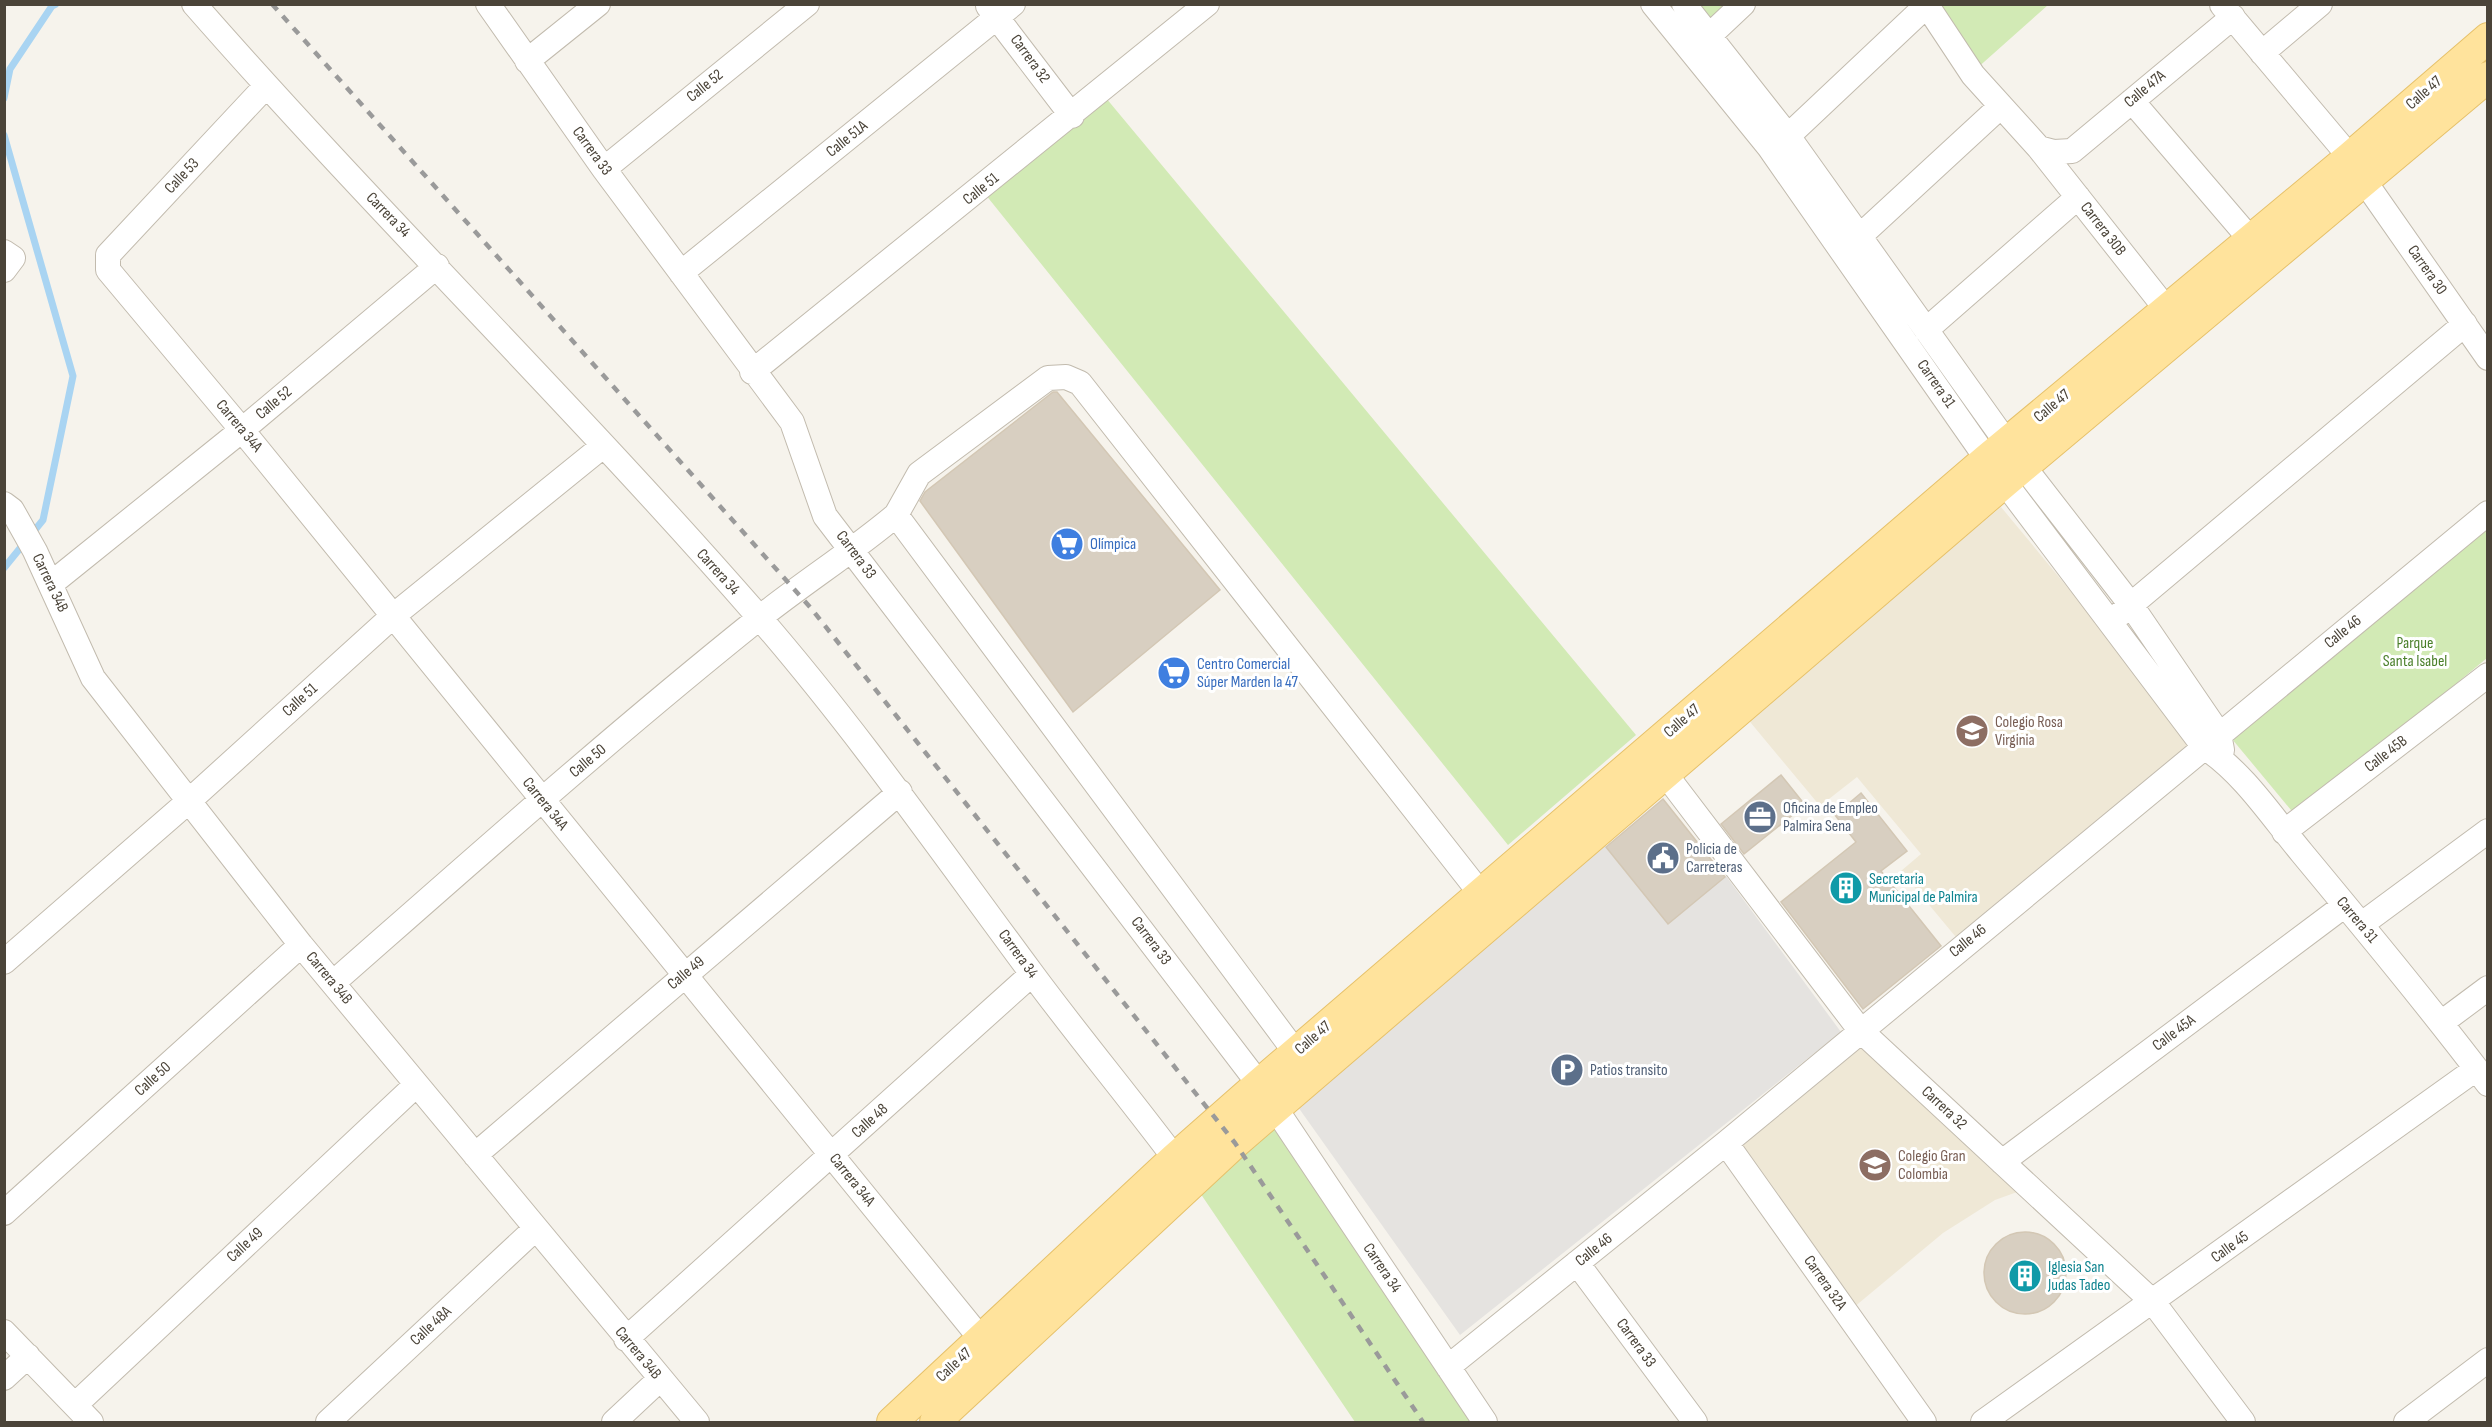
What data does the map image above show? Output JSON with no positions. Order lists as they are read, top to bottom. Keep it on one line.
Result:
{"streets":{"main road":["Calle 47"],"street":["Carrera 32","Calle 52","Calle 47A","Calle 51A","Carrera 33","Calle 53","Calle 51","Carrera 34","Carrera 30B","Carrera 30","Carrera 31","Carrera 34A","Carrera 34B","Calle 46","Calle 45B","Calle 50","Calle 49","Calle 45A","Calle 48","Calle 45","Carrera 32A","Calle 48A"]},"crossings":[["Carrera 32","Calle 47"],["Carrera 32","Calle 51A"],["Carrera 32","Calle 51"],["Carrera 32","Calle 46"],["Carrera 32","Calle 45A"],["Carrera 32","Calle 45"],["Calle 52","Carrera 33"],["Calle 52","Carrera 34"],["Calle 52","Carrera 34A"],["Calle 52","Carrera 34B"],["Calle 47A","Carrera 30B"],["Calle 47A","Carrera 30"],["Calle 47","Carrera 33"],["Calle 47","Carrera 34"],["Calle 47","Carrera 30B"],["Calle 47","Carrera 30"],["Calle 47","Carrera 31"],["Calle 47","Carrera 34A"],["Calle 51A","Carrera 33"],["Carrera 33","Calle 51"],["Carrera 33","Carrera 34"],["Carrera 33","Calle 46"],["Carrera 33","Calle 50"],["Calle 53","Carrera 34"],["Calle 53","Carrera 34A"],["Calle 51","Carrera 34"],["Calle 51","Carrera 34A"],["Calle 51","Carrera 34B"],["Carrera 34","Calle 46"],["Carrera 34","Calle 50"],["Carrera 34","Calle 49"],["Carrera 34","Calle 48"],["Carrera 31","Calle 46"],["Carrera 31","Calle 45B"],["Carrera 31","Calle 45A"],["Carrera 31","Calle 45"],["Carrera 34A","Calle 50"],["Carrera 34A","Calle 49"],["Carrera 34A","Calle 48"],["Carrera 34B","Calle 50"],["Carrera 34B","Calle 49"],["Carrera 34B","Calle 48"],["Carrera 34B","Calle 48A"],["Calle 46","Carrera 32A"]],"parks":["Parque Santa Isabel"],"places":{"supermarket":["Olímpica","Centro Comercial Súper Marden la 47"],"school or university":["Colegio Rosa Virginia","Colegio Gran Colombia"],"office":["Oficina de Empleo Palmira Sena"],"public building":["Policia de Carreteras"],"building":["Secretaria Municipal de Palmira","Iglesia San Judas Tadeo"],"parking":["Patios transito"]}}
